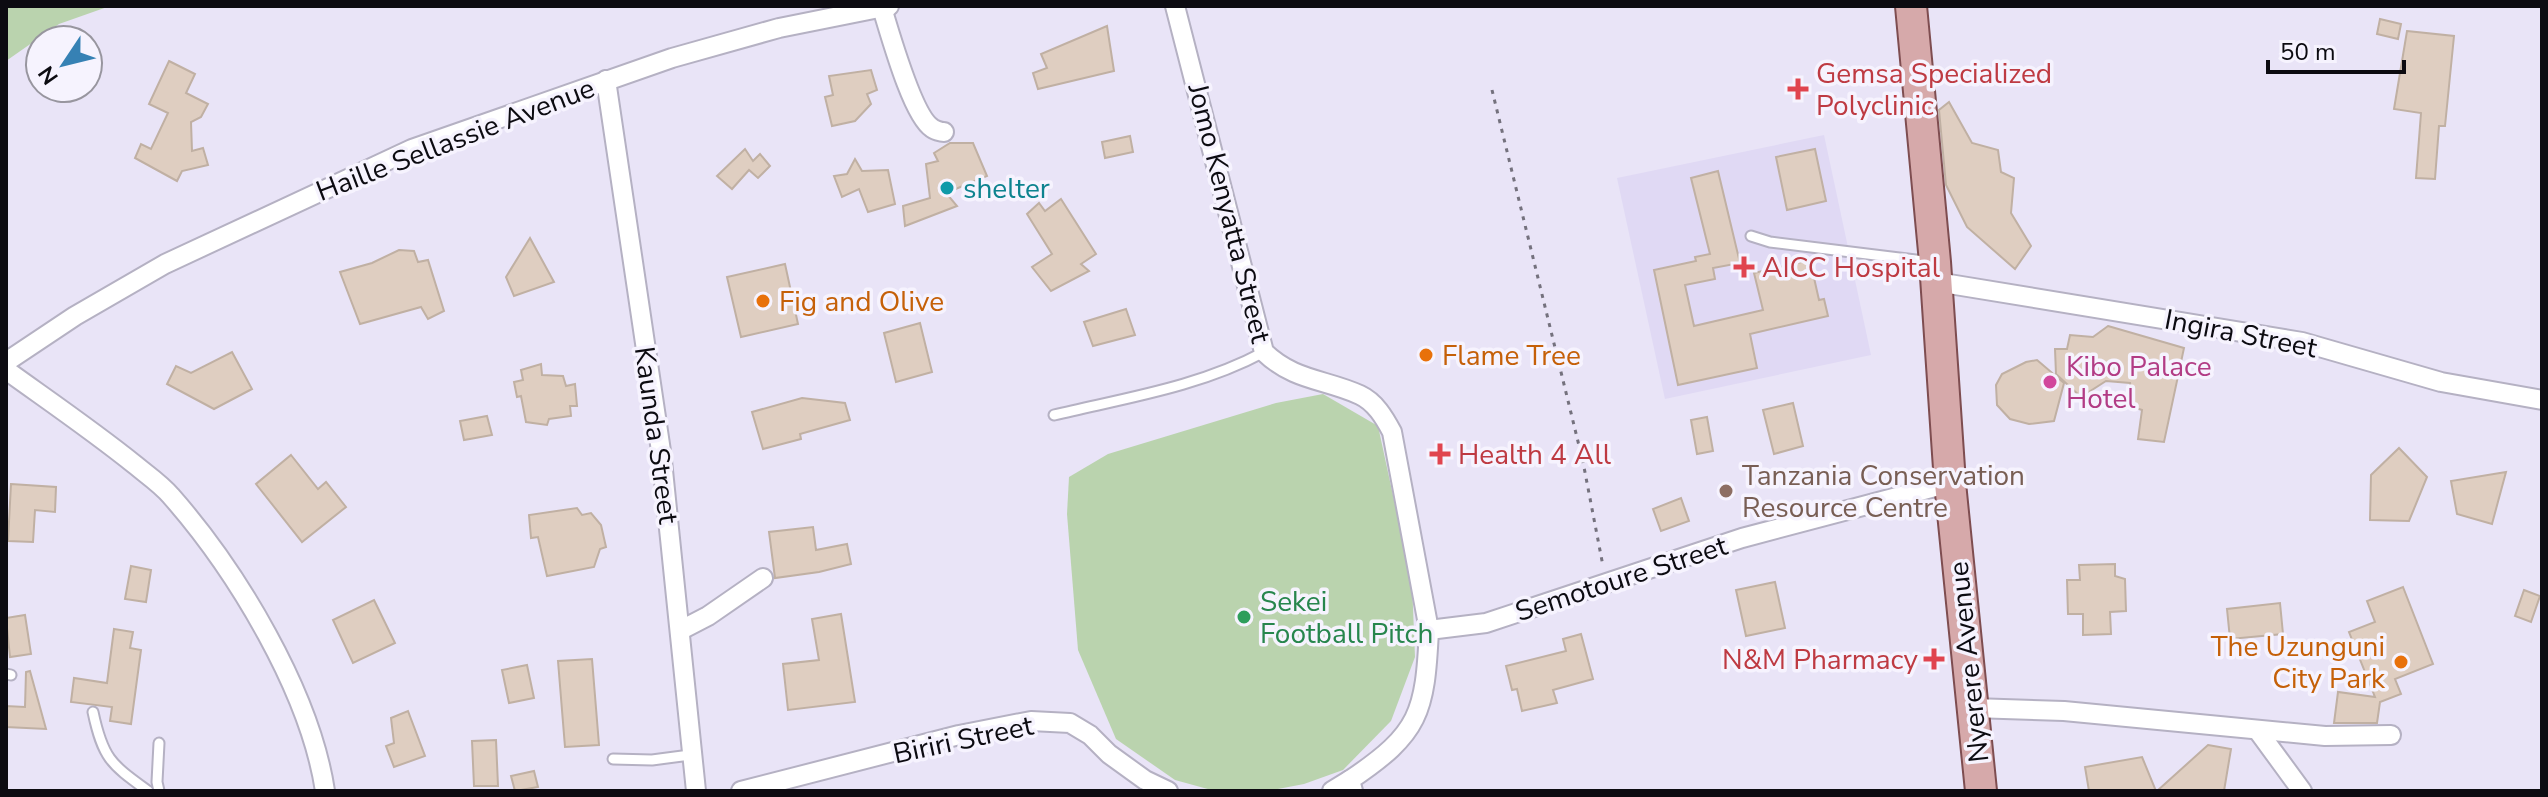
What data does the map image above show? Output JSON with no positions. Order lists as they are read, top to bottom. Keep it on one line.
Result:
{"streets":{"main road":["Nyerere Avenue"],"street":["Haille Sellassie Avenue","Jomo Kenyatta Street","Ingira Street","Kaunda Street","Semotoure Street","Biriri Street"]},"crossings":[["Haille Sellassie Avenue","Kaunda Street"],["Jomo Kenyatta Street","Semotoure Street"],["Ingira Street","Nyerere Avenue"],["Semotoure Street","Nyerere Avenue"]],"places":{"health":["Gemsa Specialized Polyclinic","AICC Hospital","Health 4 All","N&M Pharmacy"],"other":["shelter","Fig and Olive","Flame Tree","Kibo Palace Hotel","Tanzania Conservation Resource Centre","Sekei Football Pitch","The Uzunguni City Park"]},"scale_bar":"50 m","north":"bottom left"}
